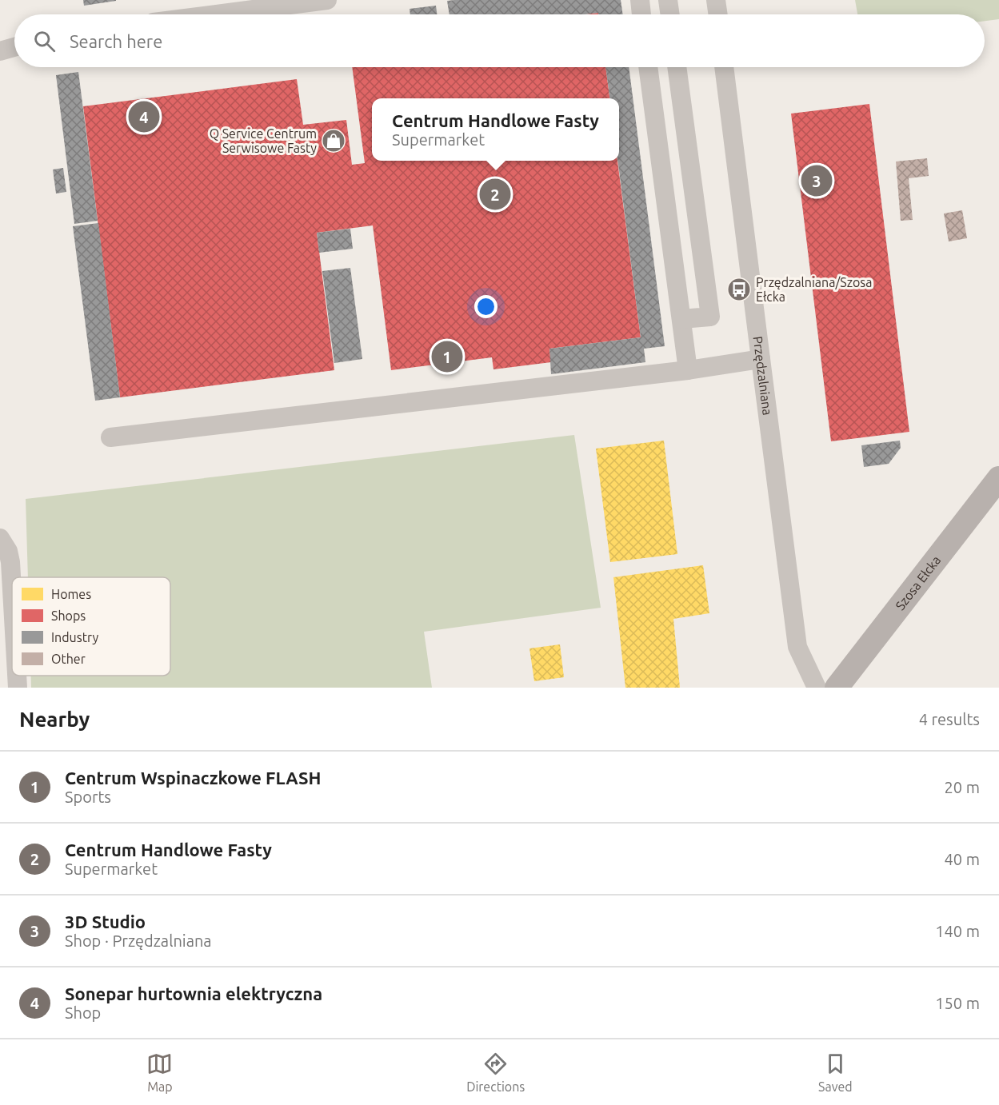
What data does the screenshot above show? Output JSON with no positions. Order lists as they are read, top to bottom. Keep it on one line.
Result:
{"streets":{"main road":["Szosa Ełcka"],"street":["Przędzalniana"]},"places":{"shop":["Q Service Centrum Serwisowe Fasty"],"bus stop":["Przędzalniana/Szosa Ełcka"]},"legend":["Homes","Shops","Industry","Other"],"page":{"search":"Search here","popup":["Centrum Handlowe Fasty","Supermarket"],"pins":["4","3","2","1"],"heading":["Nearby","4 results"],"list":[{"mark":"1","name":"Centrum Wspinaczkowe FLASH","note":"Sports","value":"20 m"},{"mark":"2","name":"Centrum Handlowe Fasty","note":"Supermarket","value":"40 m"},{"mark":"3","name":"3D Studio","note":"Shop · Przędzalniana","value":"140 m"},{"mark":"4","name":"Sonepar hurtownia elektryczna","note":"Shop","value":"150 m"}],"nav":["Map","Directions","Saved"]}}
